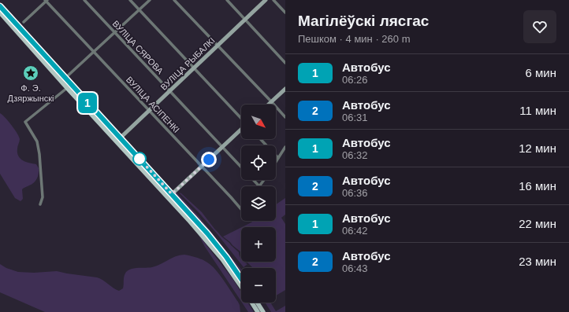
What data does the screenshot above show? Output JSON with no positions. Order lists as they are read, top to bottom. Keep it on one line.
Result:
{"streets":{"street":["ВУЛІЦА СЯРОВА","ВУЛІЦА РЫБАЛКІ","ВУЛІЦА АСІПЕНКІ"]},"crossings":[["ВУЛІЦА СЯРОВА","ВУЛІЦА РЫБАЛКІ"],["ВУЛІЦА РЫБАЛКІ","ВУЛІЦА АСІПЕНКІ"]],"places":{"place":["Ф. Э. Дзяржынскі"]},"lines":["bus line 1"],"north":"bottom right","page":{"on_map":"1","heading":["Магілёўскі лясгас","Пешком · 4 мин · 260 m"],"list":[{"mark":"1","name":"Автобус","note":"06:26","value":"6 мин"},{"mark":"2","name":"Автобус","note":"06:31","value":"11 мин"},{"mark":"1","name":"Автобус","note":"06:32","value":"12 мин"},{"mark":"2","name":"Автобус","note":"06:36","value":"16 мин"},{"mark":"1","name":"Автобус","note":"06:42","value":"22 мин"},{"mark":"2","name":"Автобус","note":"06:43","value":"23 мин"}],"map_buttons":["+","−"]}}
